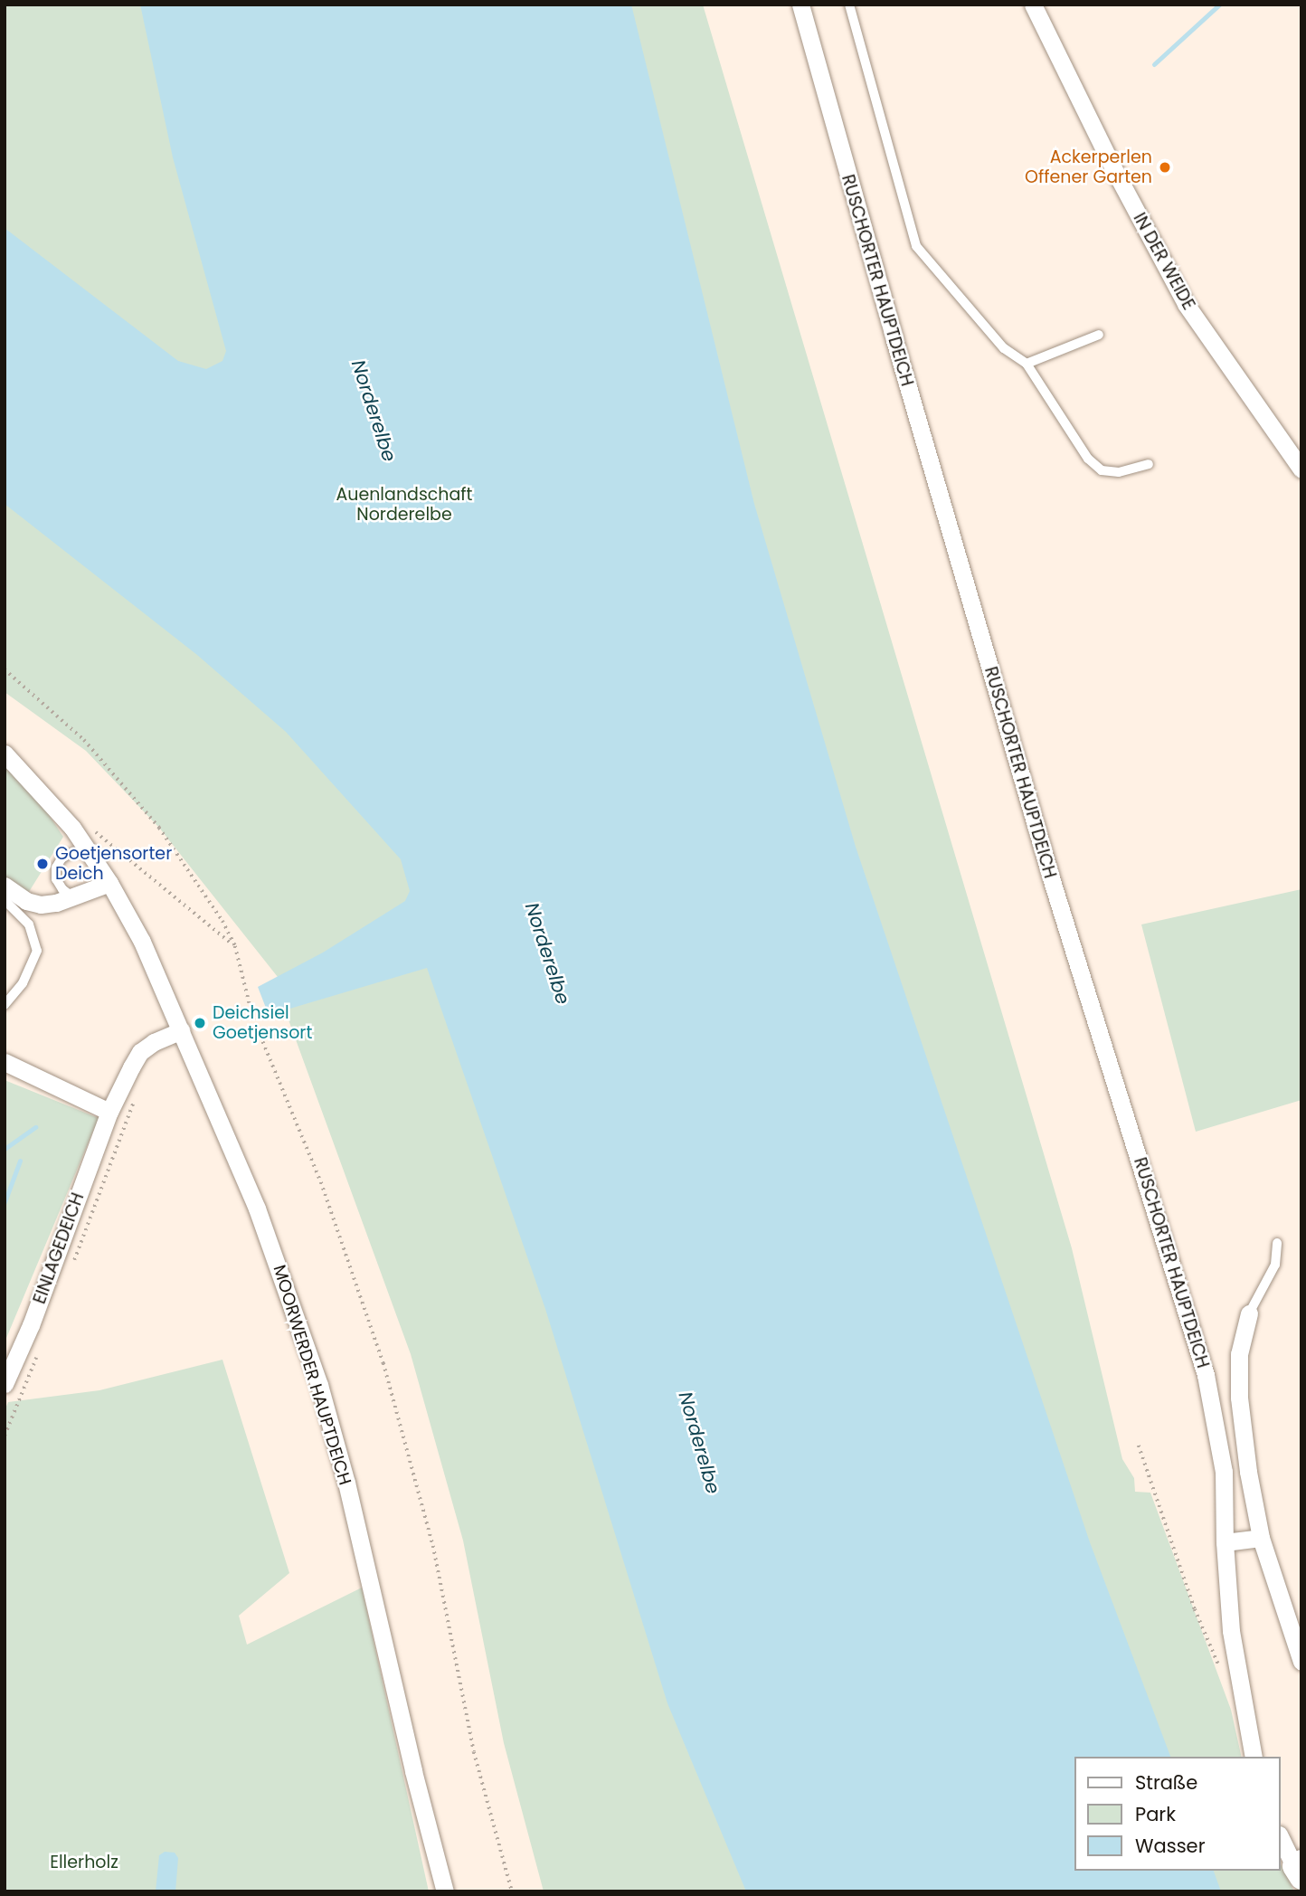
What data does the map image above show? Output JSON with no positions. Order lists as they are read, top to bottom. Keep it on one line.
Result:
{"streets":{"street":["IN DER WEIDE","RUSCHORTER HAUPTDEICH","EINLAGEDEICH","MOORWERDER HAUPTDEICH"]},"crossings":[["EINLAGEDEICH","MOORWERDER HAUPTDEICH"]],"water":["Norderelbe"],"parks":["Auenlandschaft Norderelbe","Ellerholz"],"places":["Ackerperlen Offener Garten","Goetjensorter Deich","Deichsiel Goetjensort"],"legend":["Straße","Park","Wasser"]}
